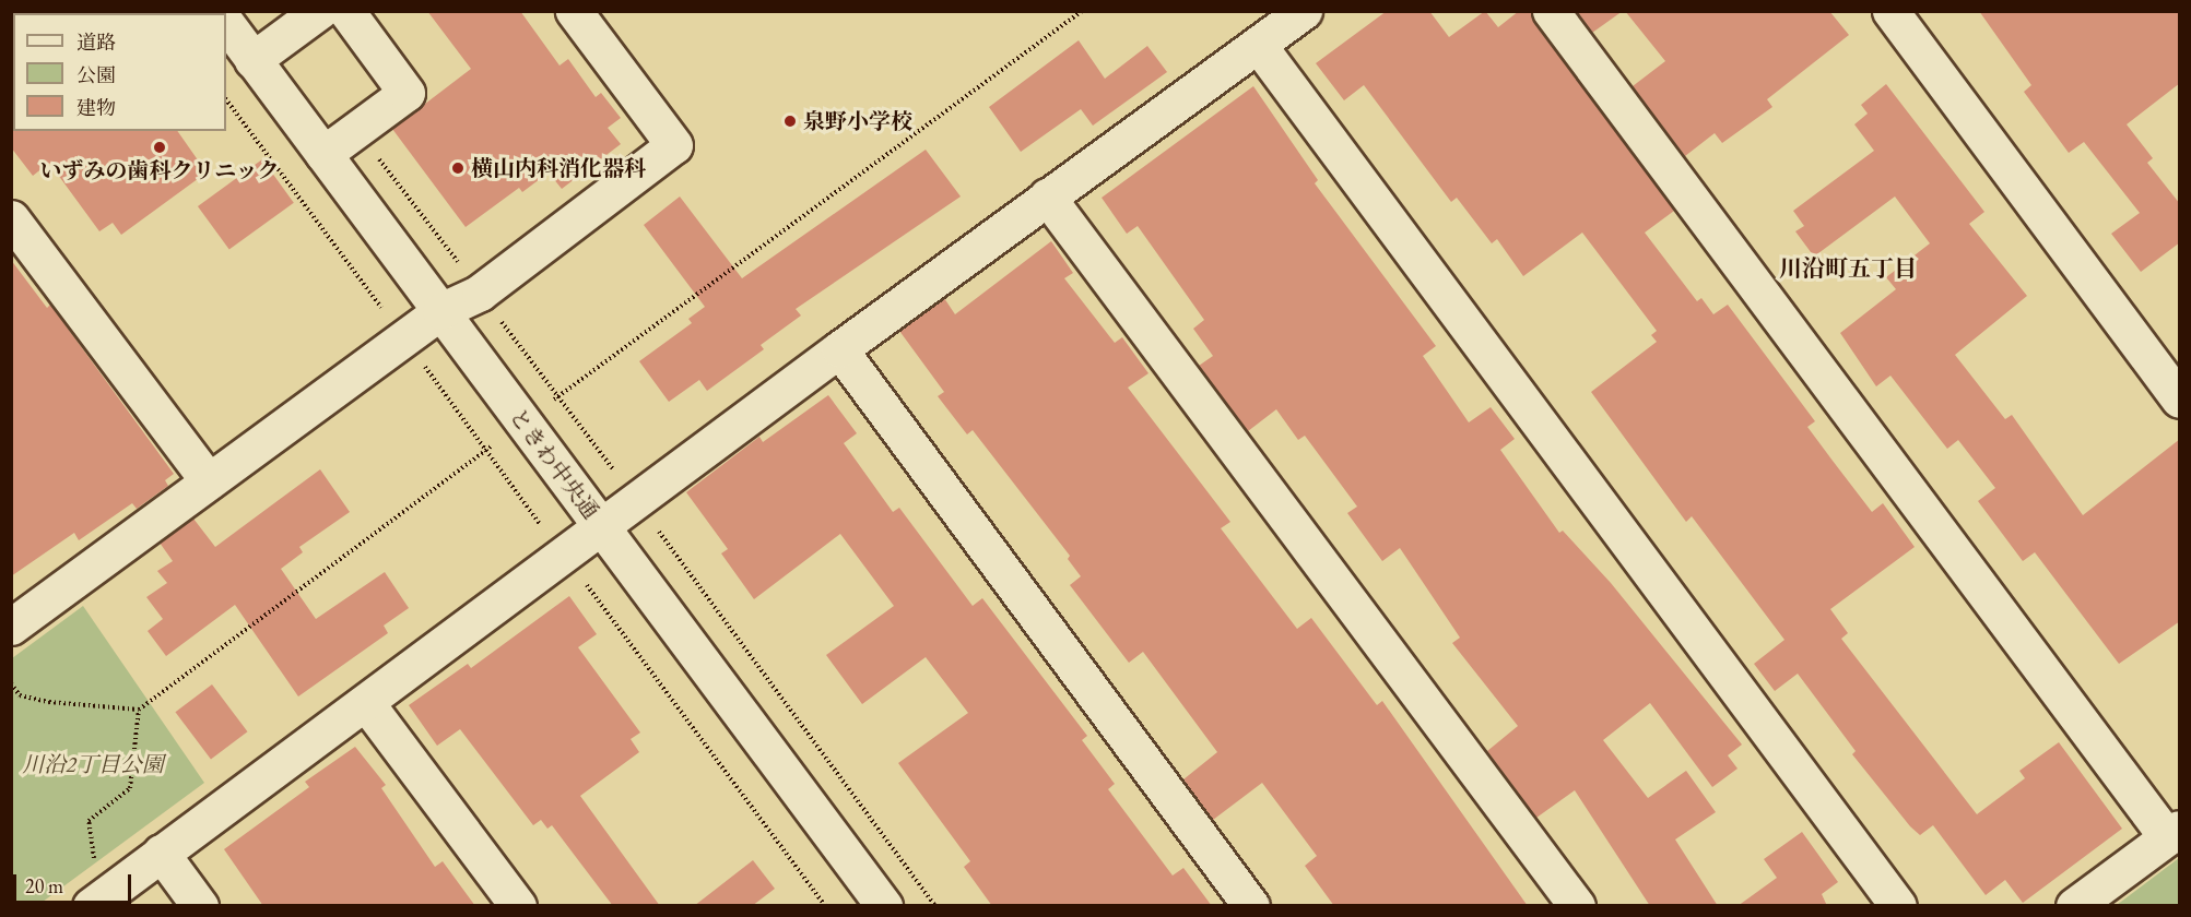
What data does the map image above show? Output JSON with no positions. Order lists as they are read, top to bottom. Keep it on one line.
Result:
{"streets":{"street":["ときわ中央通"]},"districts":["川沿町五丁目"],"parks":["川沿2丁目公園"],"places":["泉野小学校","いずみの歯科クリニック","横山内科消化器科"],"legend":["道路","公園","建物"],"scale_bar":"20 m"}
